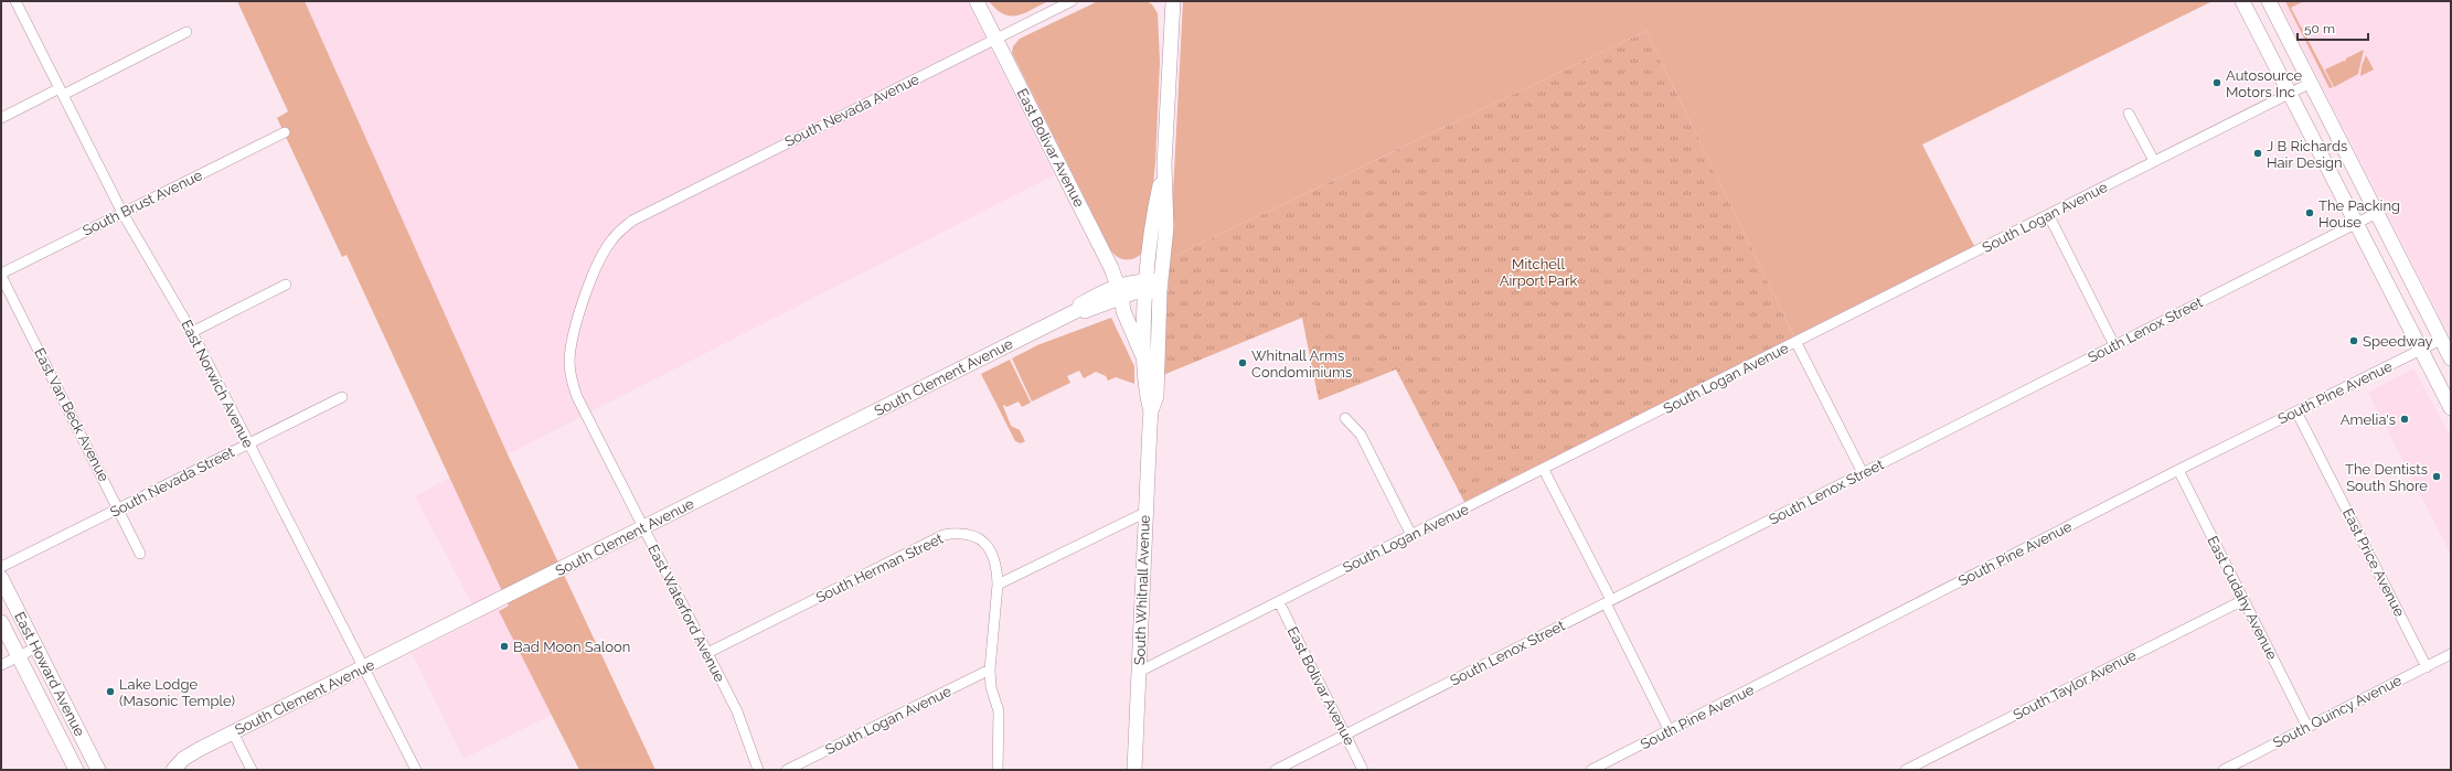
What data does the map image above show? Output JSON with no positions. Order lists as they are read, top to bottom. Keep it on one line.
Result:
{"streets":{"street":["South Nevada Avenue","East Bolivar Avenue","South Brust Avenue","South Logan Avenue","South Lenox Street","South Clement Avenue","East Norwich Avenue","South Pine Avenue","East Van Beck Avenue","South Nevada Street","East Price Avenue","South Herman Street","South Whitnall Avenue","East Cudahy Avenue","East Waterford Avenue","East Howard Avenue","South Taylor Avenue","South Quincy Avenue"]},"crossings":[["South Nevada Avenue","East Bolivar Avenue"],["South Nevada Avenue","East Waterford Avenue"],["East Bolivar Avenue","South Logan Avenue"],["East Bolivar Avenue","South Lenox Street"],["East Bolivar Avenue","South Clement Avenue"],["East Bolivar Avenue","South Whitnall Avenue"],["South Brust Avenue","East Norwich Avenue"],["South Brust Avenue","East Van Beck Avenue"],["South Logan Avenue","South Herman Street"],["South Logan Avenue","South Whitnall Avenue"],["South Clement Avenue","East Norwich Avenue"],["South Clement Avenue","South Whitnall Avenue"],["South Clement Avenue","East Waterford Avenue"],["East Norwich Avenue","South Nevada Street"],["South Pine Avenue","East Price Avenue"],["South Pine Avenue","East Cudahy Avenue"],["East Van Beck Avenue","South Nevada Street"],["East Price Avenue","South Quincy Avenue"],["South Herman Street","East Waterford Avenue"],["East Cudahy Avenue","South Taylor Avenue"],["East Cudahy Avenue","South Quincy Avenue"]],"parks":["Mitchell Airport Park"],"places":["Autosource Motors Inc","J B Richards Hair Design","The Packing House","Speedway","Whitnall Arms Condominiums","Amelia's","The Dentists South Shore","Bad Moon Saloon","Lake Lodge (Masonic Temple)"],"scale_bar":"50 m"}
